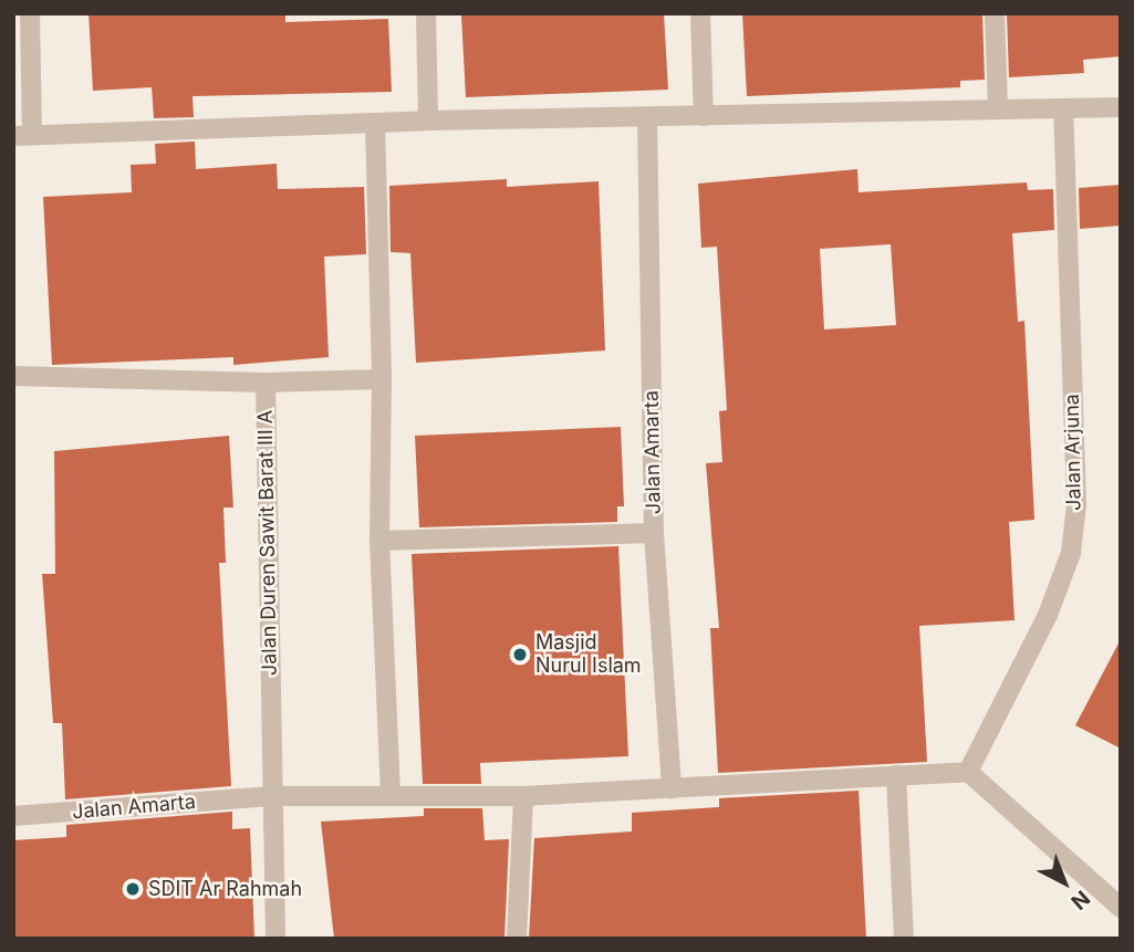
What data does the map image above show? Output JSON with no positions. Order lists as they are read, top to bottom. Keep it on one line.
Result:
{"streets":{"street":["Jalan Amarta","Jalan Arjuna","Jalan Duren Sawit Barat III A"]},"crossings":[["Jalan Amarta","Jalan Arjuna"],["Jalan Amarta","Jalan Duren Sawit Barat III A"]],"places":["Masjid Nurul Islam","SDIT Ar Rahmah"],"north":"bottom right"}
